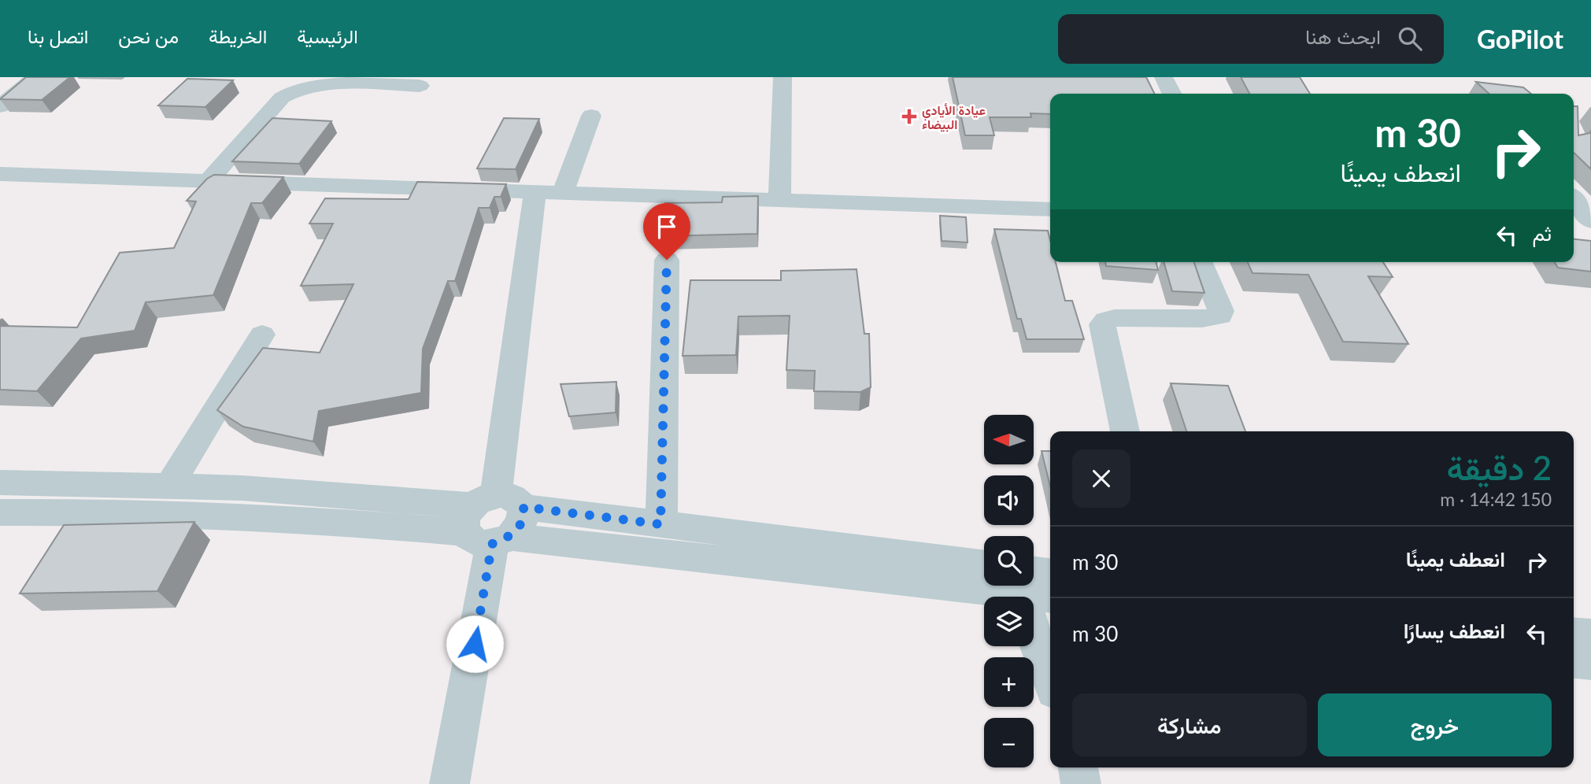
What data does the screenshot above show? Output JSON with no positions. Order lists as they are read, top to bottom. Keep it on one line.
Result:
{"places":{"health":["عيادة الأيادي البيضاء"]},"north":"left","page":{"header":"GoPilot","search":"ابحث هنا","nav":["الرئيسية","الخريطة","من نحن","اتصل بنا"],"turn":["30 m","انعطف يمينًا"],"then":"ثم","map_buttons":["+","−"],"heading":["2 دقيقة","150 m · 14:42"],"list":[{"name":"انعطف يمينًا","value":"30 m"},{"name":"انعطف يسارًا","value":"30 m"}],"buttons":["خروج","مشاركة"]}}
